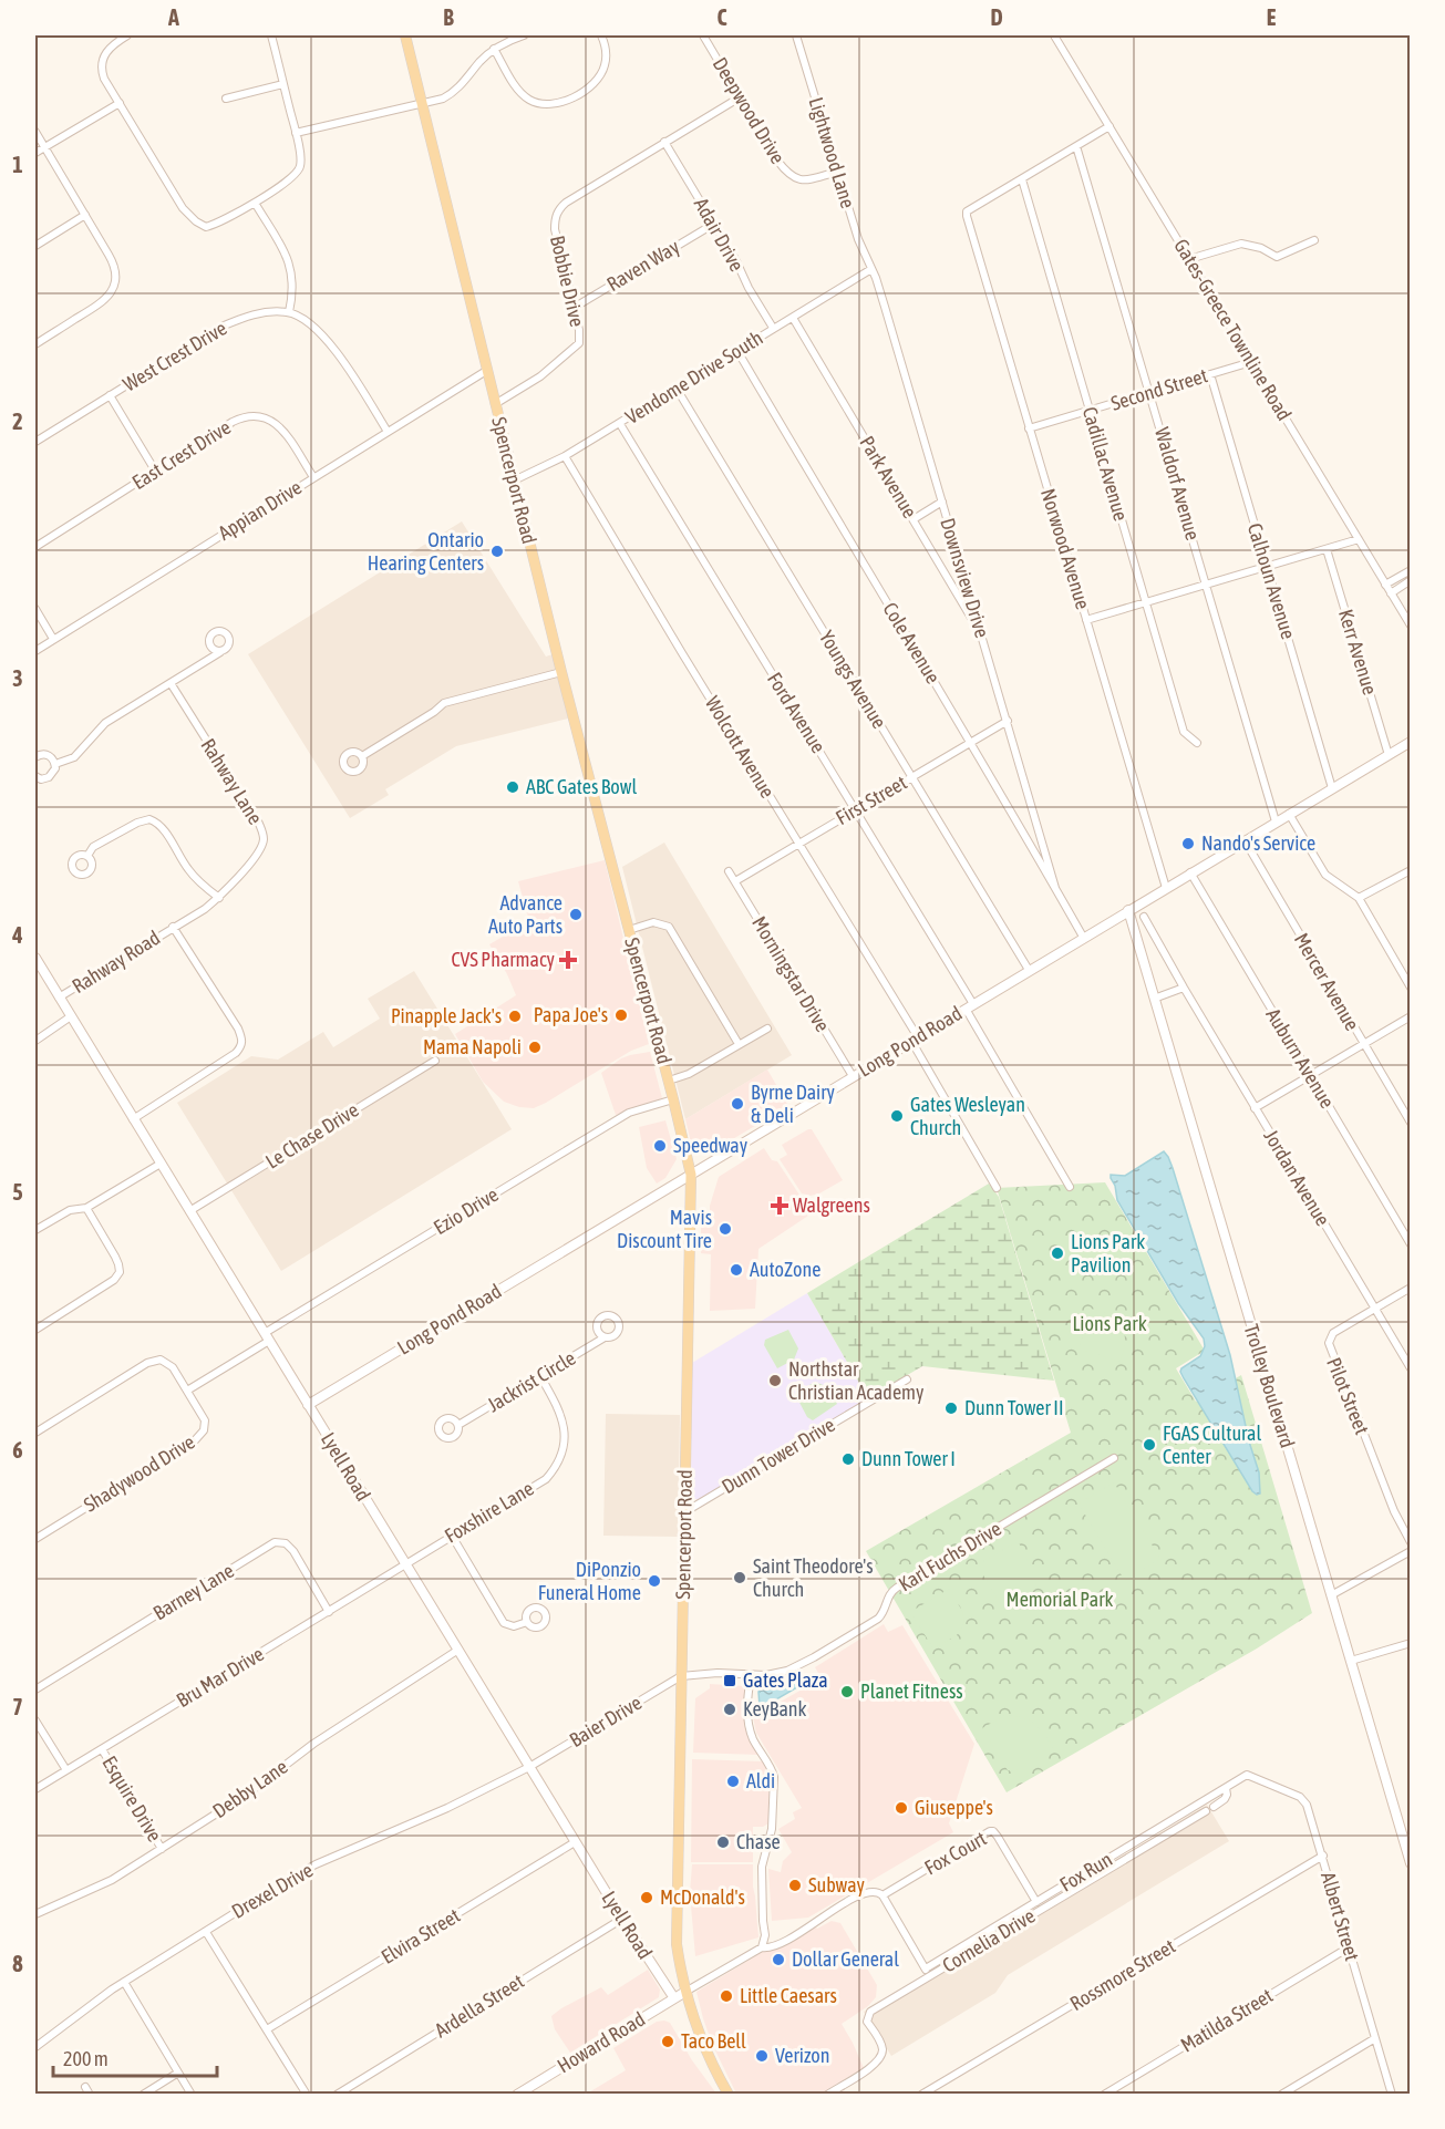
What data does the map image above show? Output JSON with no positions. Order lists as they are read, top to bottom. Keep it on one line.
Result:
{"streets":{"main road":["Spencerport Road"],"street":["Deepwood Drive","Lightwood Lane","Adair Drive","Raven Way","Bobbie Drive","Gates-Greece Townline Road","West Crest Drive","Vendome Drive South","Second Street","East Crest Drive","Cadillac Avenue","Park Avenue","Waldorf Avenue","Appian Drive","Norwood Avenue","Downsview Drive","Calhoun Avenue","Cole Avenue","Kerr Avenue","Youngs Avenue","Ford Avenue","Wolcott Avenue","Rahway Lane","First Street","Rahway Road","Morningstar Drive","Mercer Avenue","Long Pond Road","Auburn Avenue","Le Chase Drive","Jordan Avenue","Ezio Drive","Jackrist Circle","Trolley Boulevard","Pilot Street","Dunn Tower Drive","Lyell Road","Shadywood Drive","Foxshire Lane","Karl Fuchs Drive","Barney Lane","Bru Mar Drive","Baier Drive","Debby Lane","Esquire Drive","Fox Court","Fox Run","Drexel Drive","Albert Street","Elvira Street","Cornelia Drive","Rossmore Street","Ardella Street","Matilda Street","Howard Road"]},"crossings":[["Deepwood Drive","Lightwood Lane"],["Deepwood Drive","Bobbie Drive"],["Lightwood Lane","Vendome Drive South"],["Lightwood Lane","Downsview Drive"],["Adair Drive","Raven Way"],["Adair Drive","Bobbie Drive"],["Adair Drive","Vendome Drive South"],["Raven Way","Bobbie Drive"],["Bobbie Drive","Spencerport Road"],["Gates-Greece Townline Road","Second Street"],["Vendome Drive South","Park Avenue"],["Vendome Drive South","Spencerport Road"],["Vendome Drive South","Downsview Drive"],["Vendome Drive South","Cole Avenue"],["Vendome Drive South","Youngs Avenue"],["Vendome Drive South","Ford Avenue"],["Vendome Drive South","Wolcott Avenue"],["Second Street","Cadillac Avenue"],["Second Street","Waldorf Avenue"],["Second Street","Norwood Avenue"],["Second Street","Calhoun Avenue"],["East Crest Drive","Appian Drive"],["Cadillac Avenue","Norwood Avenue"],["Park Avenue","Downsview Drive"],["Spencerport Road","Appian Drive"],["Spencerport Road","Long Pond Road"],["Spencerport Road","Ezio Drive"],["Spencerport Road","Dunn Tower Drive"],["Spencerport Road","Karl Fuchs Drive"],["Spencerport Road","Baier Drive"],["Spencerport Road","Howard Road"],["Waldorf Avenue","Long Pond Road"],["Norwood Avenue","Long Pond Road"],["Downsview Drive","Cole Avenue"],["Downsview Drive","First Street"],["Calhoun Avenue","Long Pond Road"],["Cole Avenue","First Street"],["Cole Avenue","Long Pond Road"],["Kerr Avenue","Long Pond Road"],["Youngs Avenue","First Street"],["Youngs Avenue","Long Pond Road"],["Ford Avenue","First Street"],["Ford Avenue","Long Pond Road"],["Wolcott Avenue","First Street"],["Wolcott Avenue","Long Pond Road"],["Rahway Lane","Rahway Road"],["First Street","Morningstar Drive"],["Rahway Road","Lyell Road"],["Morningstar Drive","Long Pond Road"],["Mercer Avenue","Long Pond Road"],["Long Pond Road","Auburn Avenue"],["Long Pond Road","Trolley Boulevard"],["Long Pond Road","Lyell Road"],["Le Chase Drive","Lyell Road"],["Jordan Avenue","Pilot Street"],["Ezio Drive","Lyell Road"],["Jackrist Circle","Foxshire Lane"],["Lyell Road","Foxshire Lane"],["Lyell Road","Bru Mar Drive"],["Lyell Road","Baier Drive"],["Lyell Road","Debby Lane"],["Lyell Road","Drexel Drive"],["Lyell Road","Elvira Street"],["Lyell Road","Ardella Street"],["Lyell Road","Howard Road"],["Foxshire Lane","Bru Mar Drive"],["Karl Fuchs Drive","Baier Drive"],["Barney Lane","Bru Mar Drive"],["Bru Mar Drive","Esquire Drive"],["Baier Drive","Drexel Drive"],["Debby Lane","Esquire Drive"],["Fox Court","Fox Run"],["Fox Run","Albert Street"],["Fox Run","Cornelia Drive"],["Albert Street","Rossmore Street"],["Albert Street","Matilda Street"]],"parks":["Lions Park","Memorial Park"],"places":{"other":["Ontario Hearing Centers","ABC Gates Bowl","Nando's Service","Advance Auto Parts","Papa Joe's","Pinapple Jack's","Mama Napoli","Byrne Dairy & Deli","Gates Wesleyan Church","Speedway","Mavis Discount Tire","Lions Park Pavilion","AutoZone","Northstar Christian Academy","Dunn Tower II","FGAS Cultural Center","Dunn Tower I","Saint Theodore's Church","DiPonzio Funeral Home","Planet Fitness","KeyBank","Aldi","Giuseppe's","Chase","Subway","McDonald's","Dollar General","Little Caesars","Taco Bell","Verizon"],"health":["CVS Pharmacy","Walgreens"],"transit":["Gates Plaza"]},"scale_bar":"200 m","grid":{"columns":["A","B","C","D","E"],"rows":["1","2","3","4","5","6","7","8"]}}
